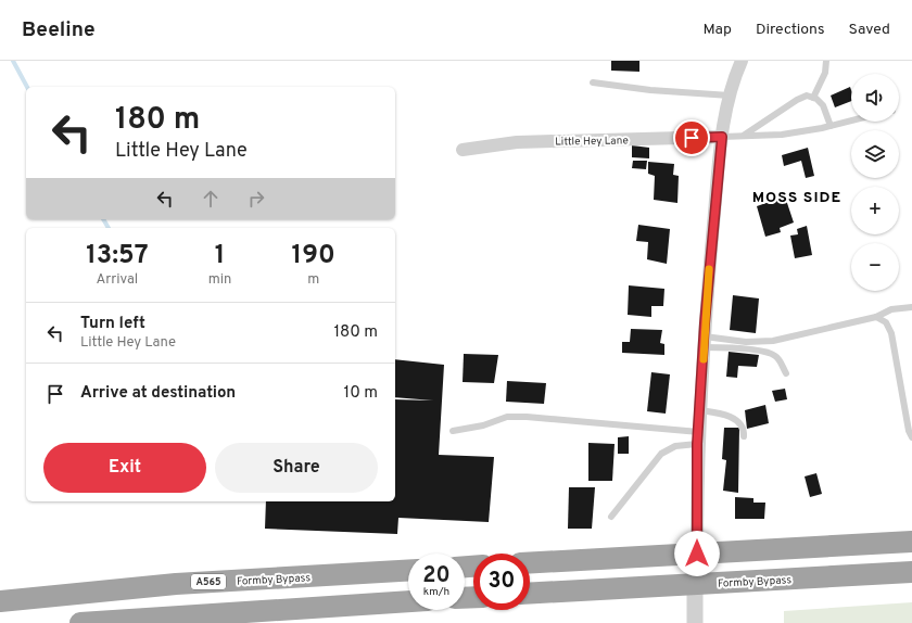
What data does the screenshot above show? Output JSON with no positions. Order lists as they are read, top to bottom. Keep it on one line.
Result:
{"streets":{"highway":["Formby Bypass","A565"],"street":["Little Hey Lane"]},"districts":["MOSS SIDE"],"page":{"header":"Beeline","nav":["Map","Directions","Saved"],"map_buttons":["+","−"],"turn":["180 m","Little Hey Lane"],"eta":["13:57","Arrival","1","min","190","m"],"list":[{"name":"Turn left","note":"Little Hey Lane","value":"180 m"},{"name":"Arrive at destination","value":"10 m"}],"buttons":["Exit","Share"],"speed":"20 km/h","limit":"30"}}
